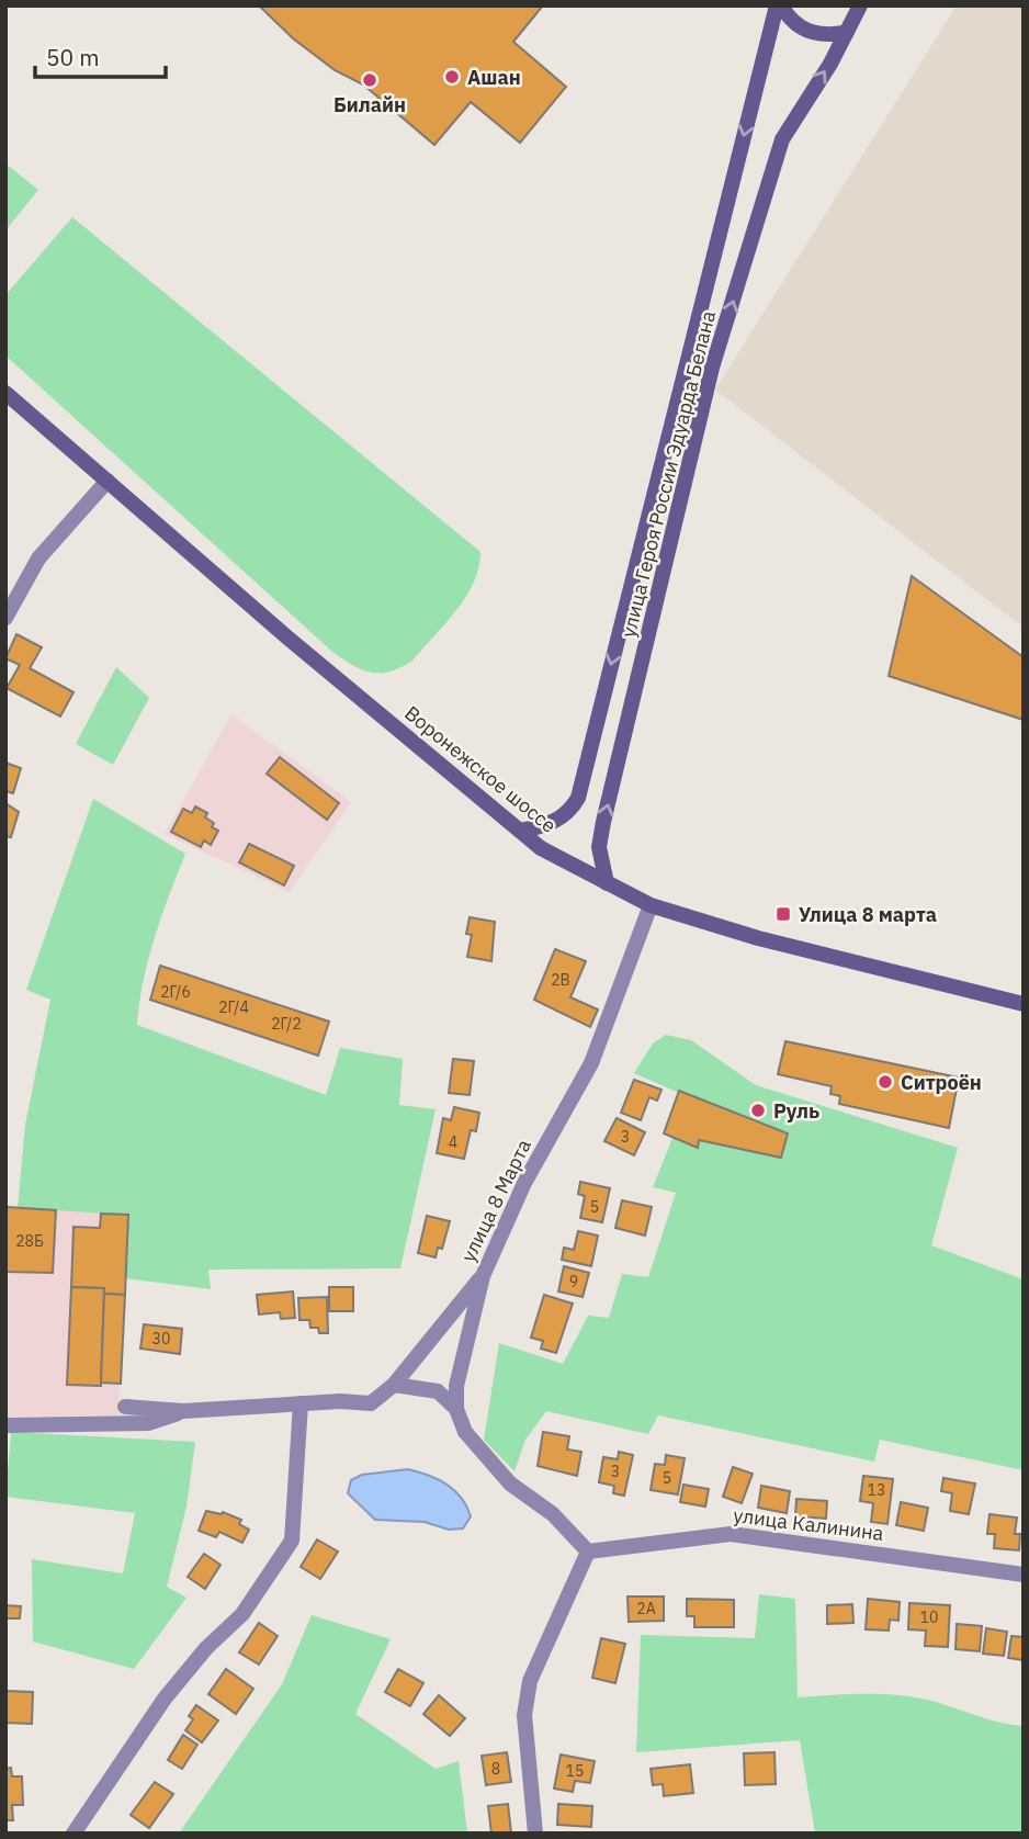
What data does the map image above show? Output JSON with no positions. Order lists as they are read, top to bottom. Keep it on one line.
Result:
{"streets":{"street":["улица Героя России Эдуарда Белана","Воронежское шоссе","улица 8 Марта","улица Калинина"]},"crossings":[["улица Героя России Эдуарда Белана","Воронежское шоссе"],["Воронежское шоссе","улица 8 Марта"]],"places":{"other":["Ашан","Билайн","Ситроён","Руль"],"transit":["Улица 8 марта"]},"house_numbers":["2В","2Г/6","2Г/4","2Г/2","3","4","5","28Б","9","30","3","5","13","2А","10","8","15"],"scale_bar":"50 m"}
